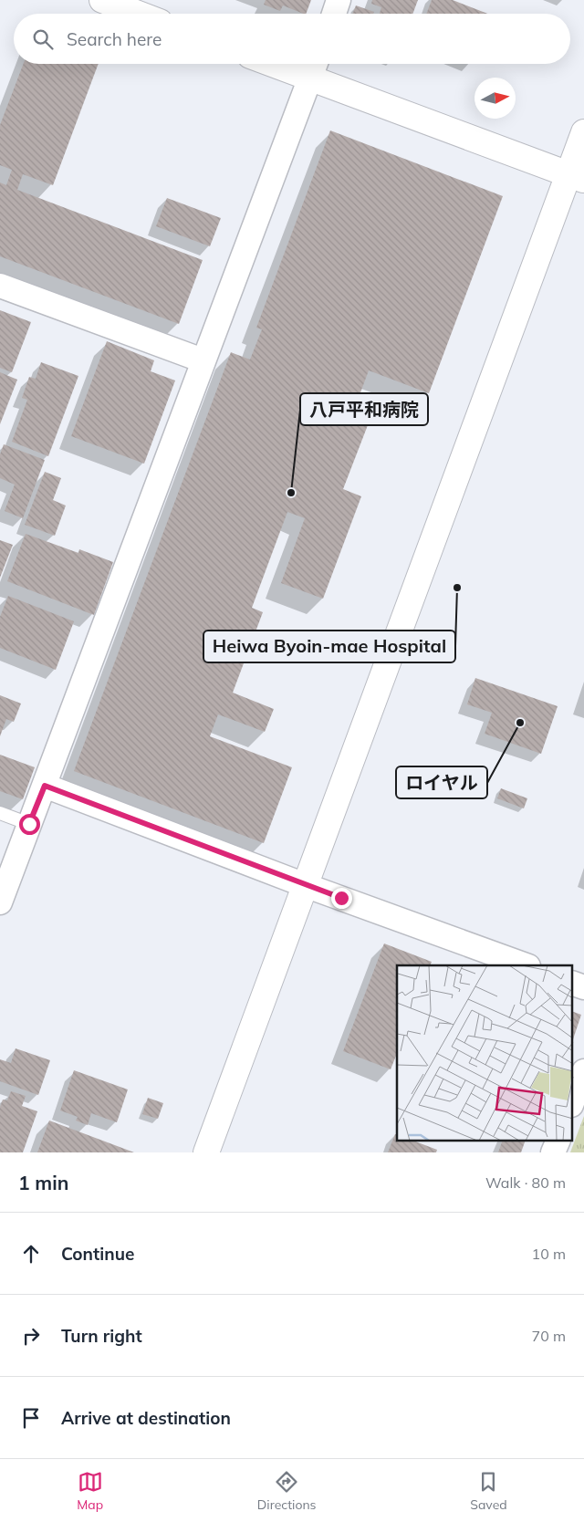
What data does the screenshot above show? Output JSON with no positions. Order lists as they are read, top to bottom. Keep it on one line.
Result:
{"places":["八戸平和病院","Heiwa Byoin-mae Hospital","ロイヤル"],"north":"right","page":{"search":"Search here","heading":["1 min","Walk · 80 m"],"list":[["Continue","10 m"],["Turn right","70 m"],"Arrive at destination"],"nav":["Map","Directions","Saved"]}}
